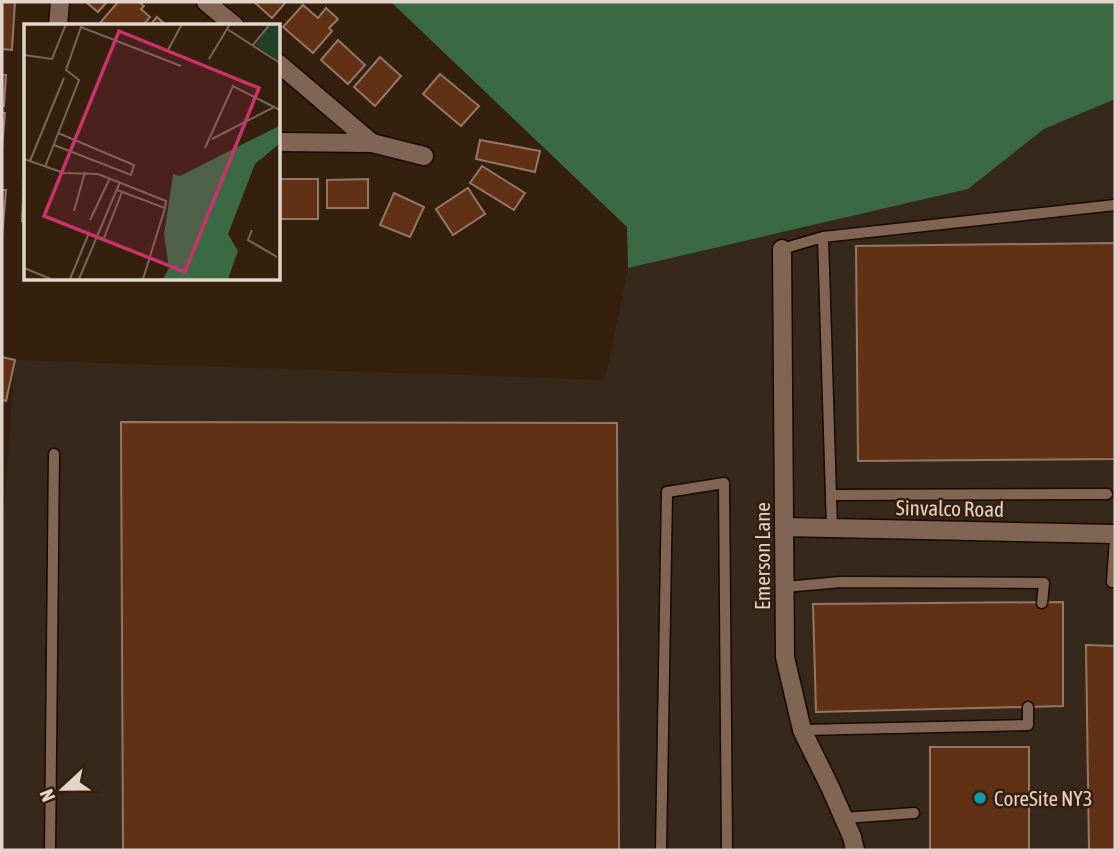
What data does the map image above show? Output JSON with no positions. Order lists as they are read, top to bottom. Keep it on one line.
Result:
{"streets":{"street":["Sinvalco Road","Emerson Lane"]},"crossings":[["Sinvalco Road","Emerson Lane"]],"places":["CoreSite NY3"],"north":"left"}
